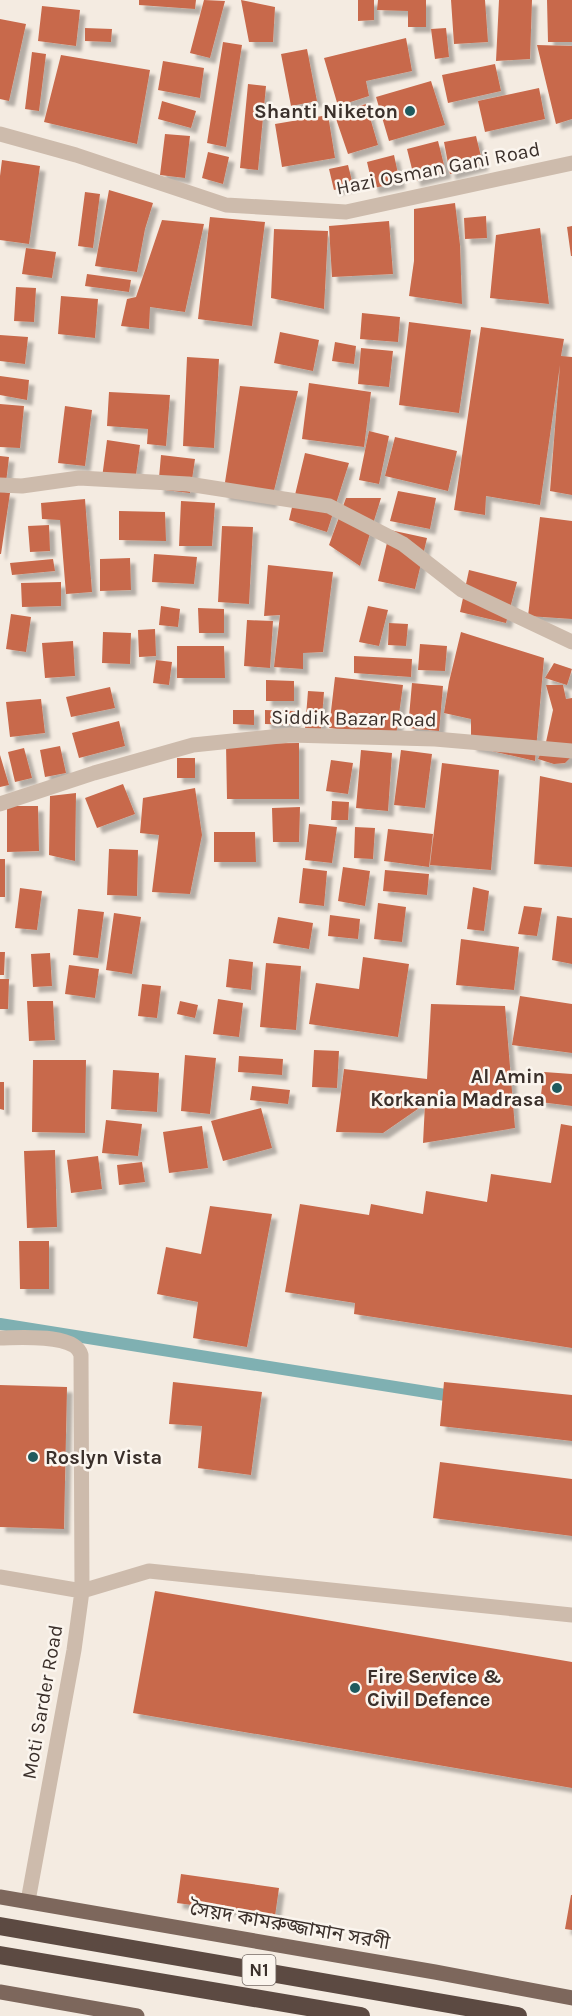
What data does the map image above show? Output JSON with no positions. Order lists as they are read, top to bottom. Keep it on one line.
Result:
{"streets":{"highway":["N1"],"main road":["সৈয়দ কামরুজ্জামান সরণী"],"street":["Hazi Osman Gani Road","Siddik Bazar Road","Moti Sarder Road"]},"crossings":[["Moti Sarder Road","সৈয়দ কামরুজ্জামান সরণী"]],"places":["Shanti Niketon","Al Amin Korkania Madrasa","Roslyn Vista","Fire Service & Civil Defence"]}
